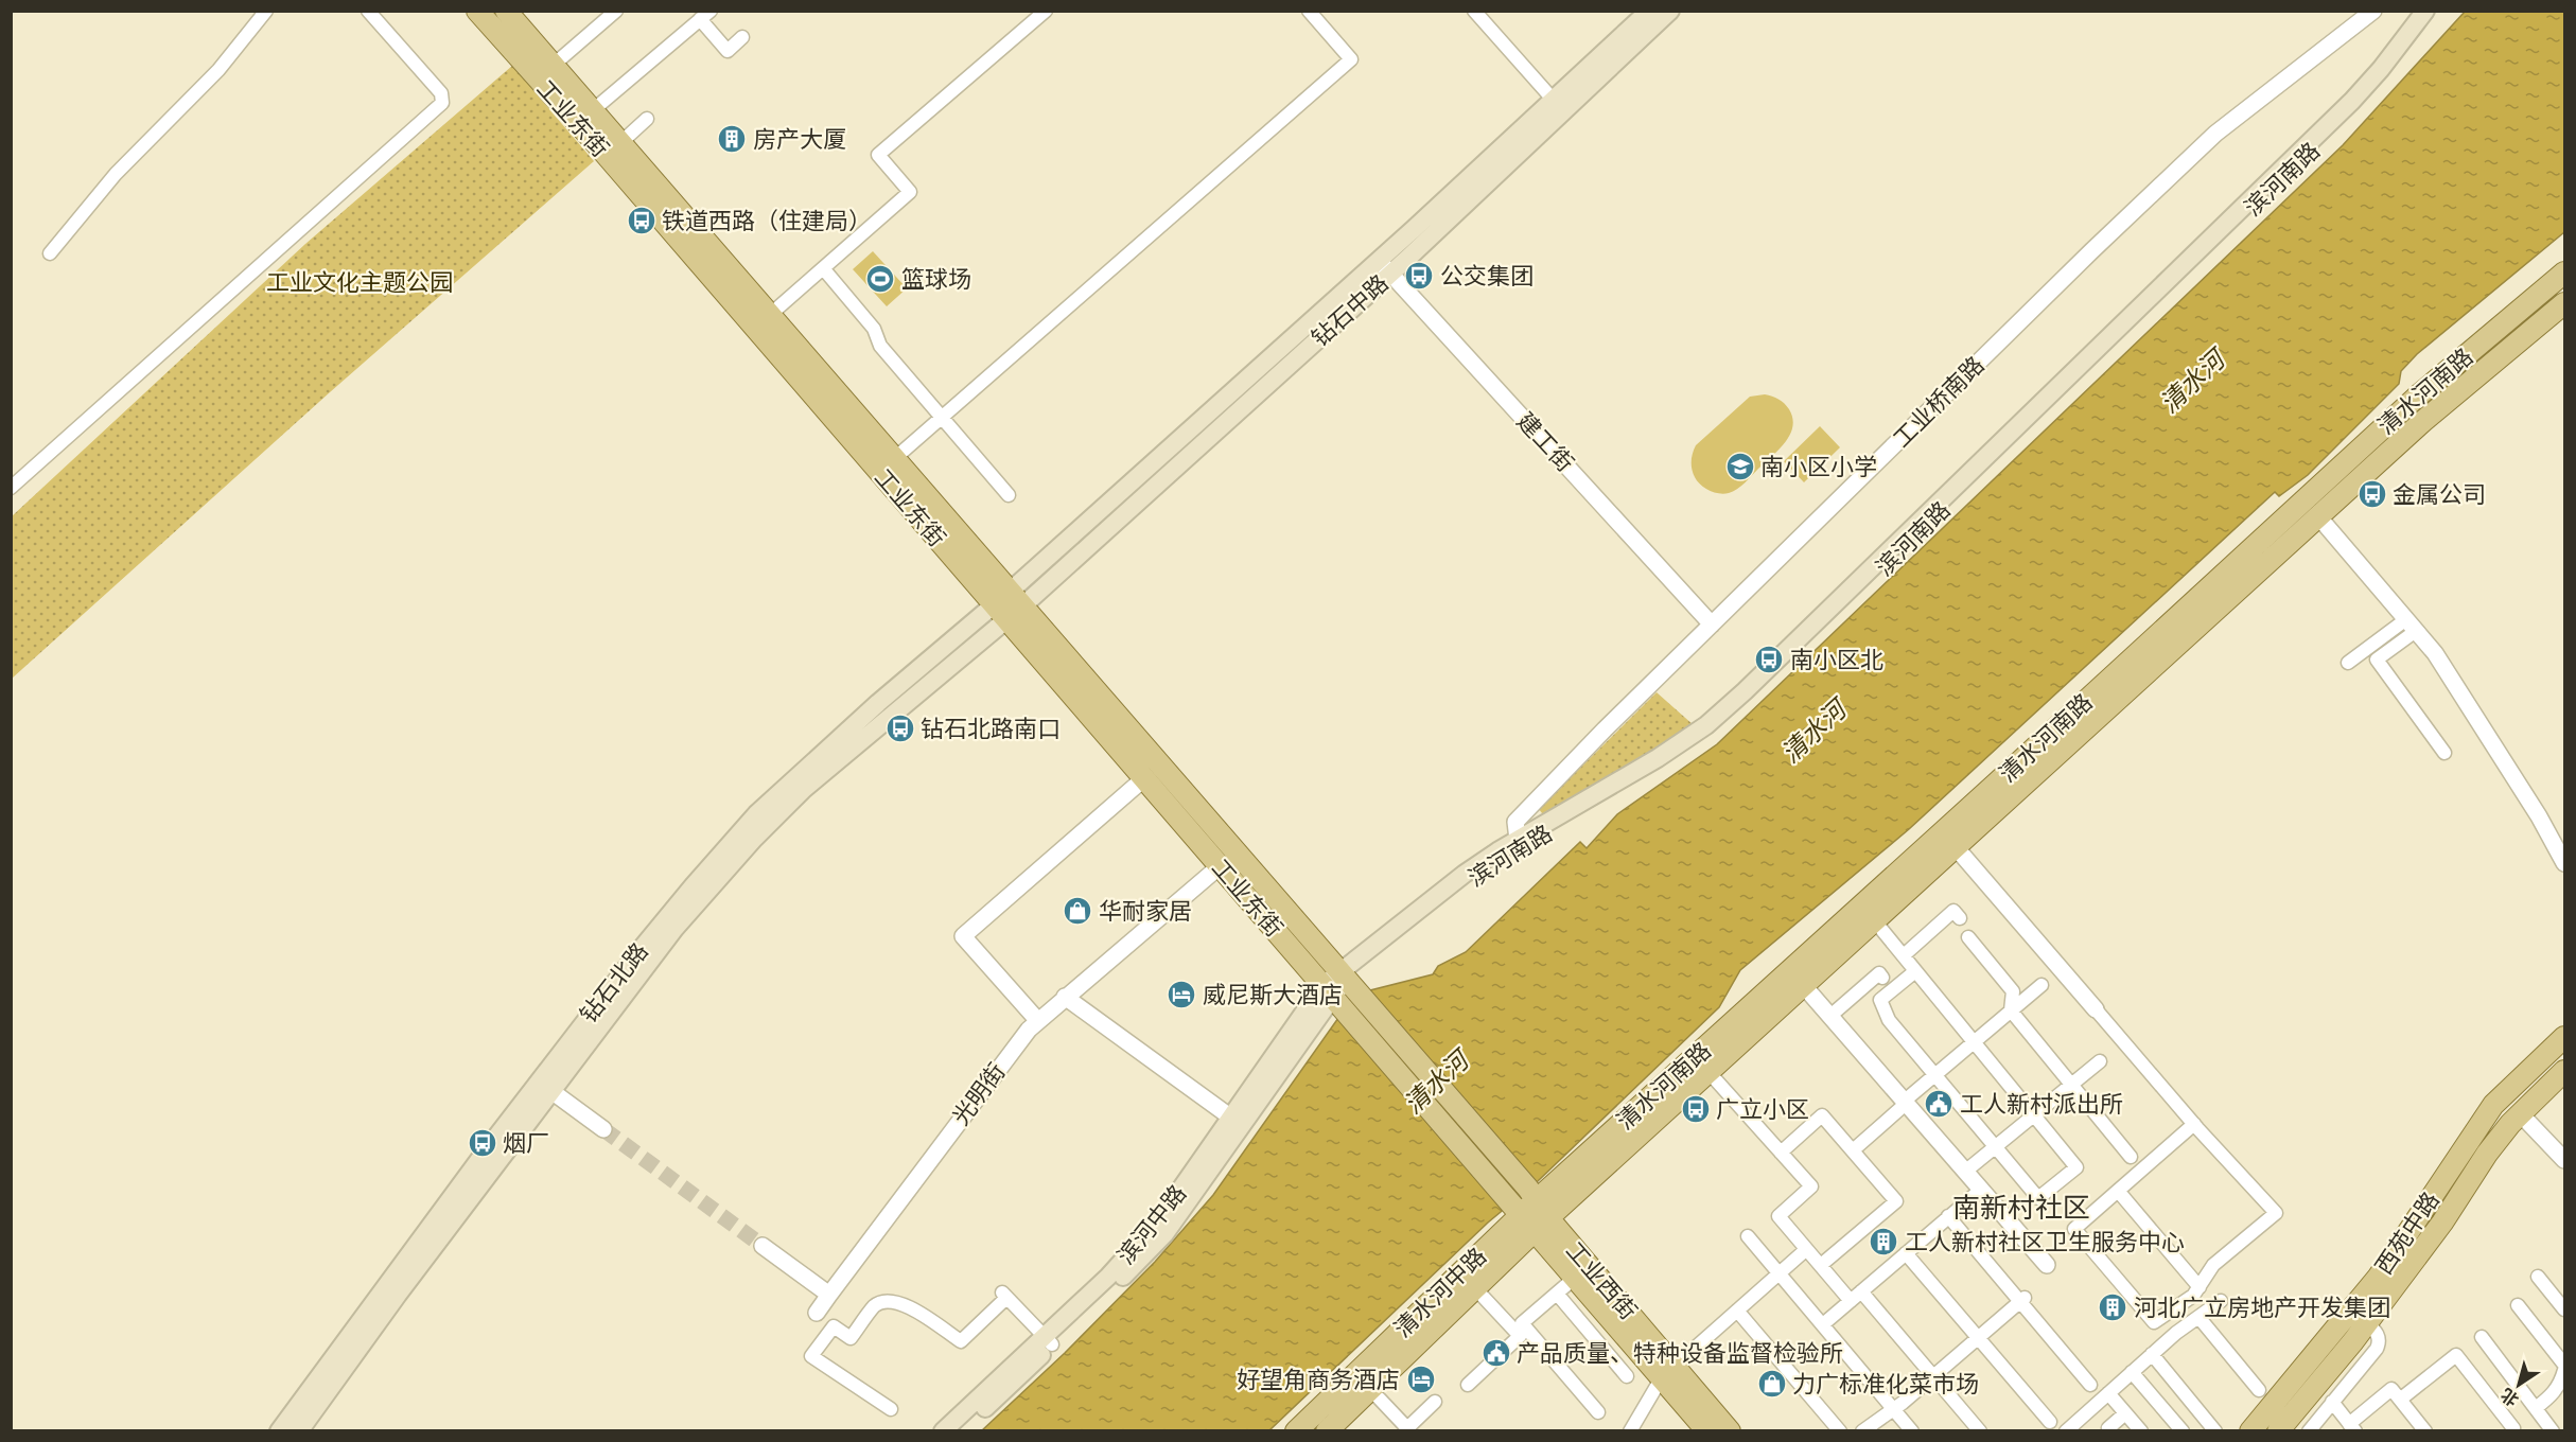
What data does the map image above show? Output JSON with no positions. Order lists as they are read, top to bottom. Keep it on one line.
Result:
{"streets":{"main road":["工业东街","滨河南路","钻石中路","清水河南路","钻石北路","滨河中路","西苑中路","工业西街","清水河中路"],"street":["工业桥南路","建工街","光明街"]},"crossings":[["工业东街","滨河南路"],["工业东街","钻石中路"],["工业东街","清水河南路"],["工业东街","钻石北路"],["工业东街","光明街"],["工业东街","滨河中路"],["工业东街","工业西街"],["工业东街","清水河中路"],["滨河南路","工业桥南路"],["滨河南路","滨河中路"],["钻石中路","建工街"],["钻石中路","钻石北路"],["清水河南路","工业西街"],["清水河南路","清水河中路"],["工业桥南路","建工街"],["工业西街","清水河中路"]],"districts":["南新村社区"],"water":["清水河"],"parks":["工业文化主题公园"],"places":{"building":["房产大厦","工人新村社区卫生服务中心","河北广立房地产开发集团"],"bus stop":["铁道西路（住建局）","公交集团","金属公司","南小区北","钻石北路南口","广立小区","烟厂"],"sports":["篮球场"],"school or university":["南小区小学"],"shop":["华耐家居","力广标准化菜市场"],"hotel":["威尼斯大酒店","好望角商务酒店"],"public building":["工人新村派出所","产品质量、特种设备监督检验所"]},"north":"bottom left"}
